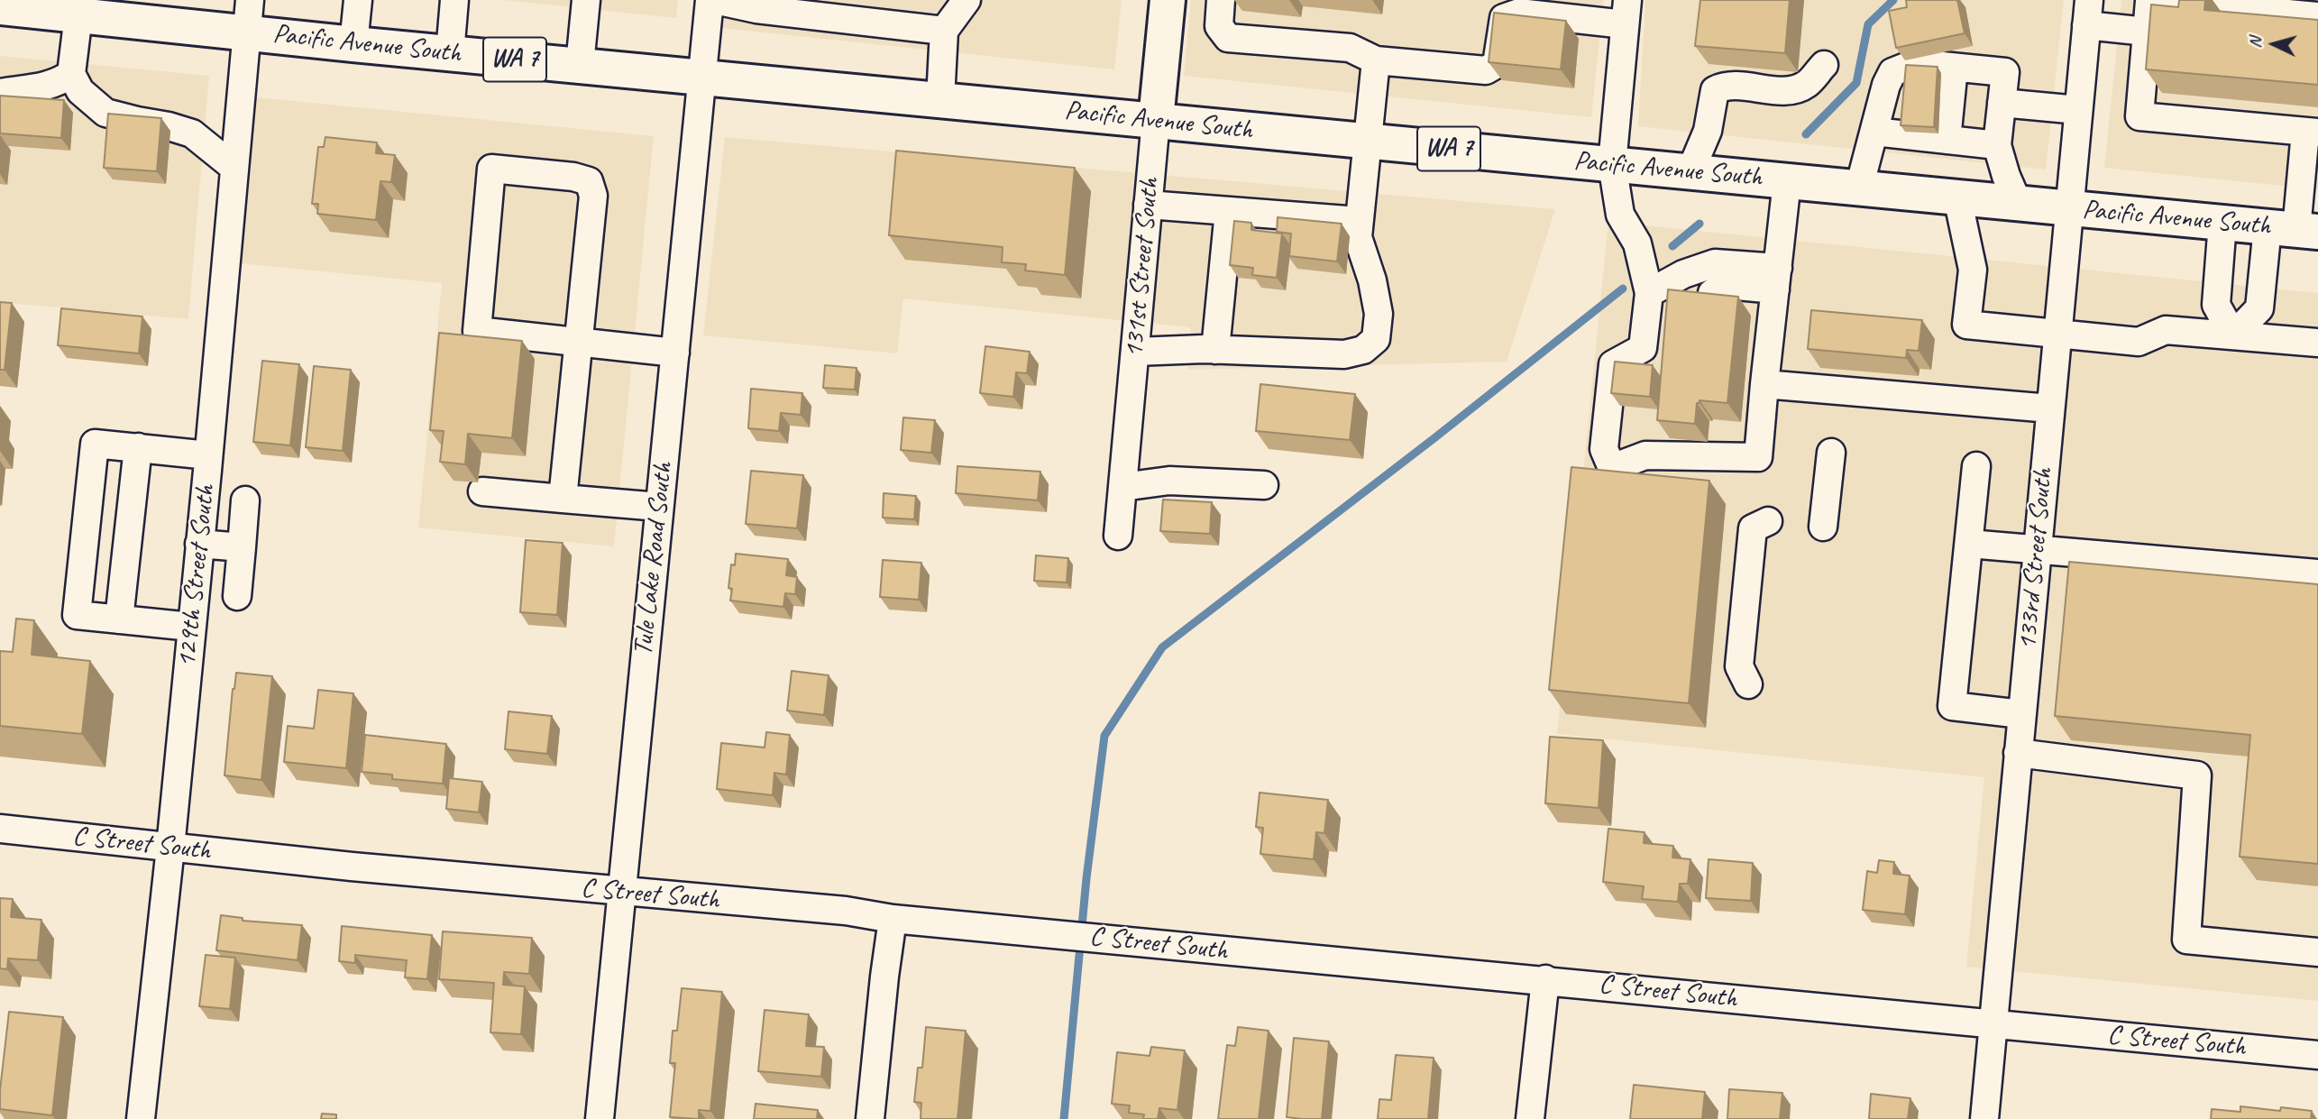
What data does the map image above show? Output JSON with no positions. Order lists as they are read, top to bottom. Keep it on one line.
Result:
{"streets":{"main road":["Pacific Avenue South","WA 7","131st Street South"],"street":["Tule Lake Road South","133rd Street South","129th Street South","C Street South"]},"crossings":[["Pacific Avenue South","131st Street South"],["Pacific Avenue South","Tule Lake Road South"],["Pacific Avenue South","133rd Street South"],["Pacific Avenue South","129th Street South"],["Tule Lake Road South","C Street South"],["133rd Street South","C Street South"],["129th Street South","C Street South"]],"north":"left"}
